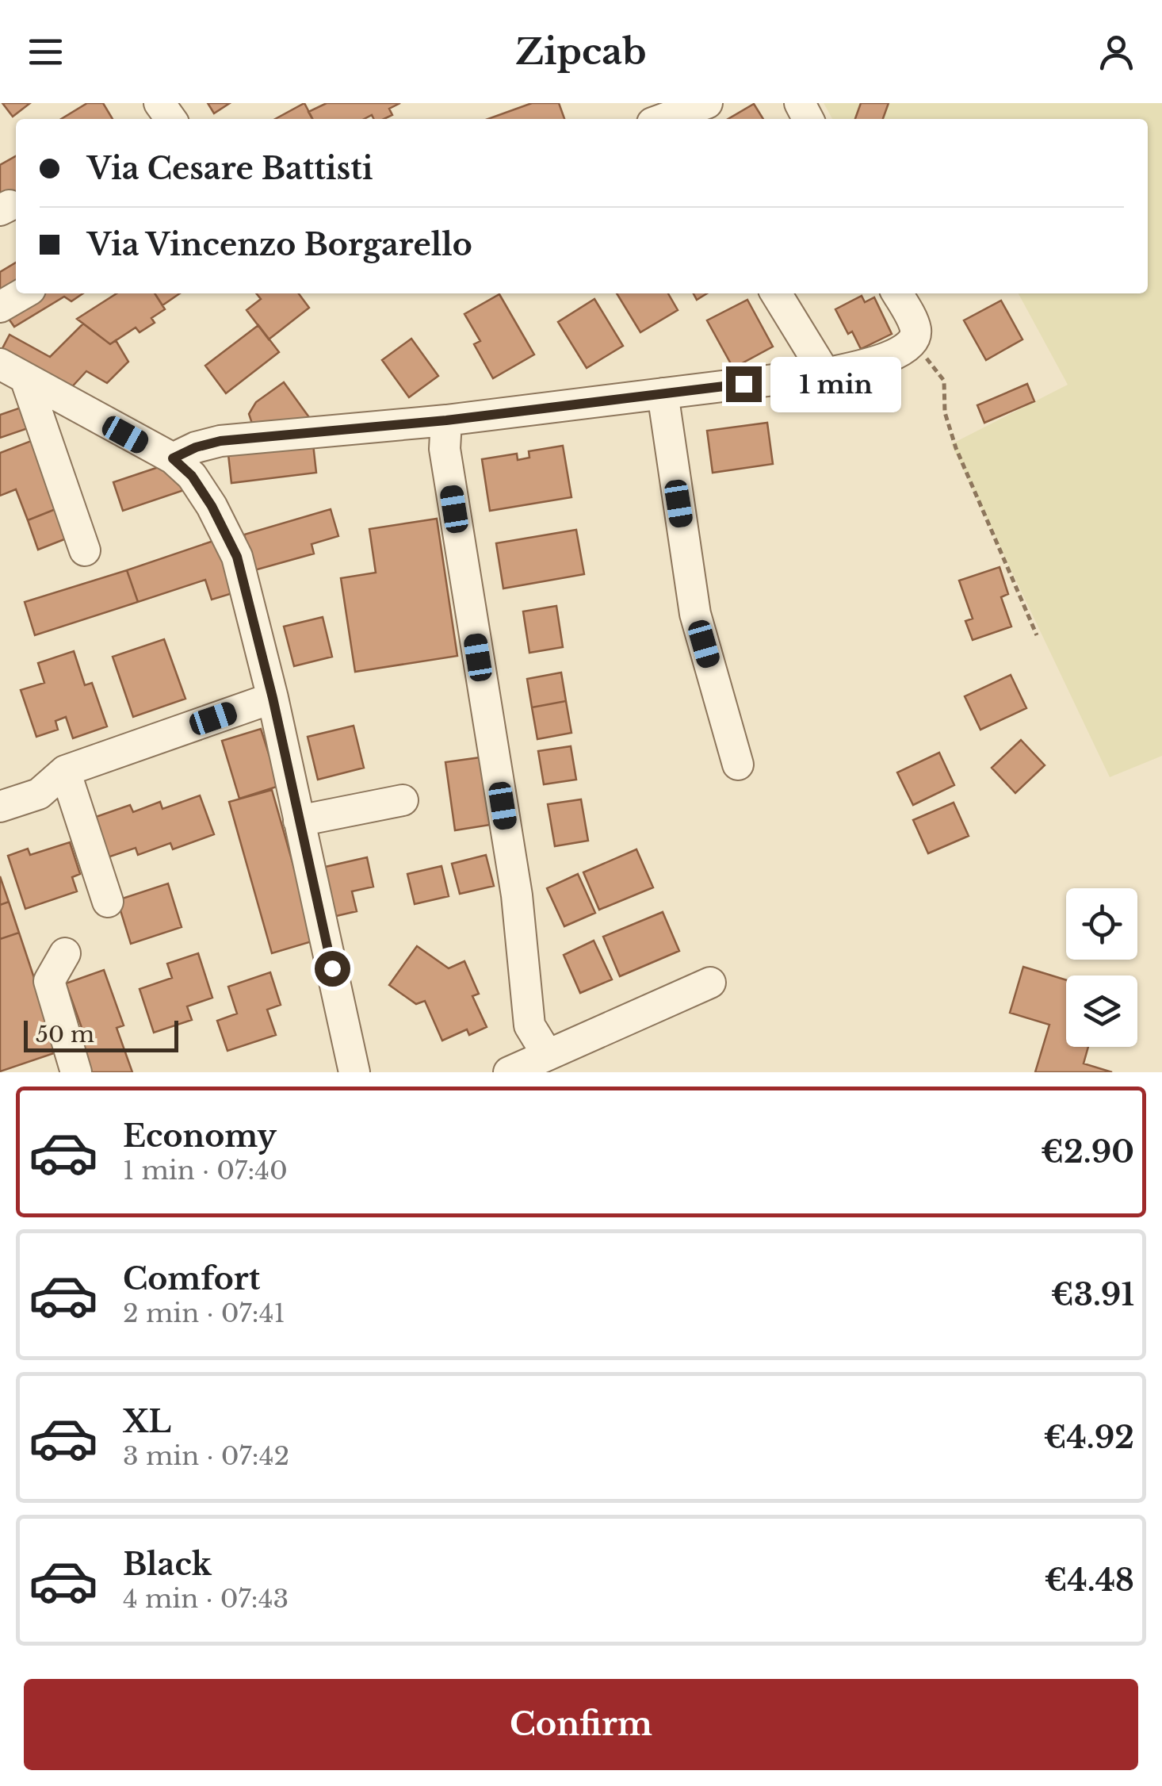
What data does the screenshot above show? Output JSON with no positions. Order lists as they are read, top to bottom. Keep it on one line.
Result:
{"scale_bar":"50 m","page":{"header":"Zipcab","banner":["Via Cesare Battisti","Via Vincenzo Borgarello"],"bubble":"1 min","scale":"50 m","list":[{"name":"Economy","note":"1 min · 07:40","value":"€2.90"},{"name":"Comfort","note":"2 min · 07:41","value":"€3.91"},{"name":"XL","note":"3 min · 07:42","value":"€4.92"},{"name":"Black","note":"4 min · 07:43","value":"€4.48"}],"buttons":"Confirm"}}
